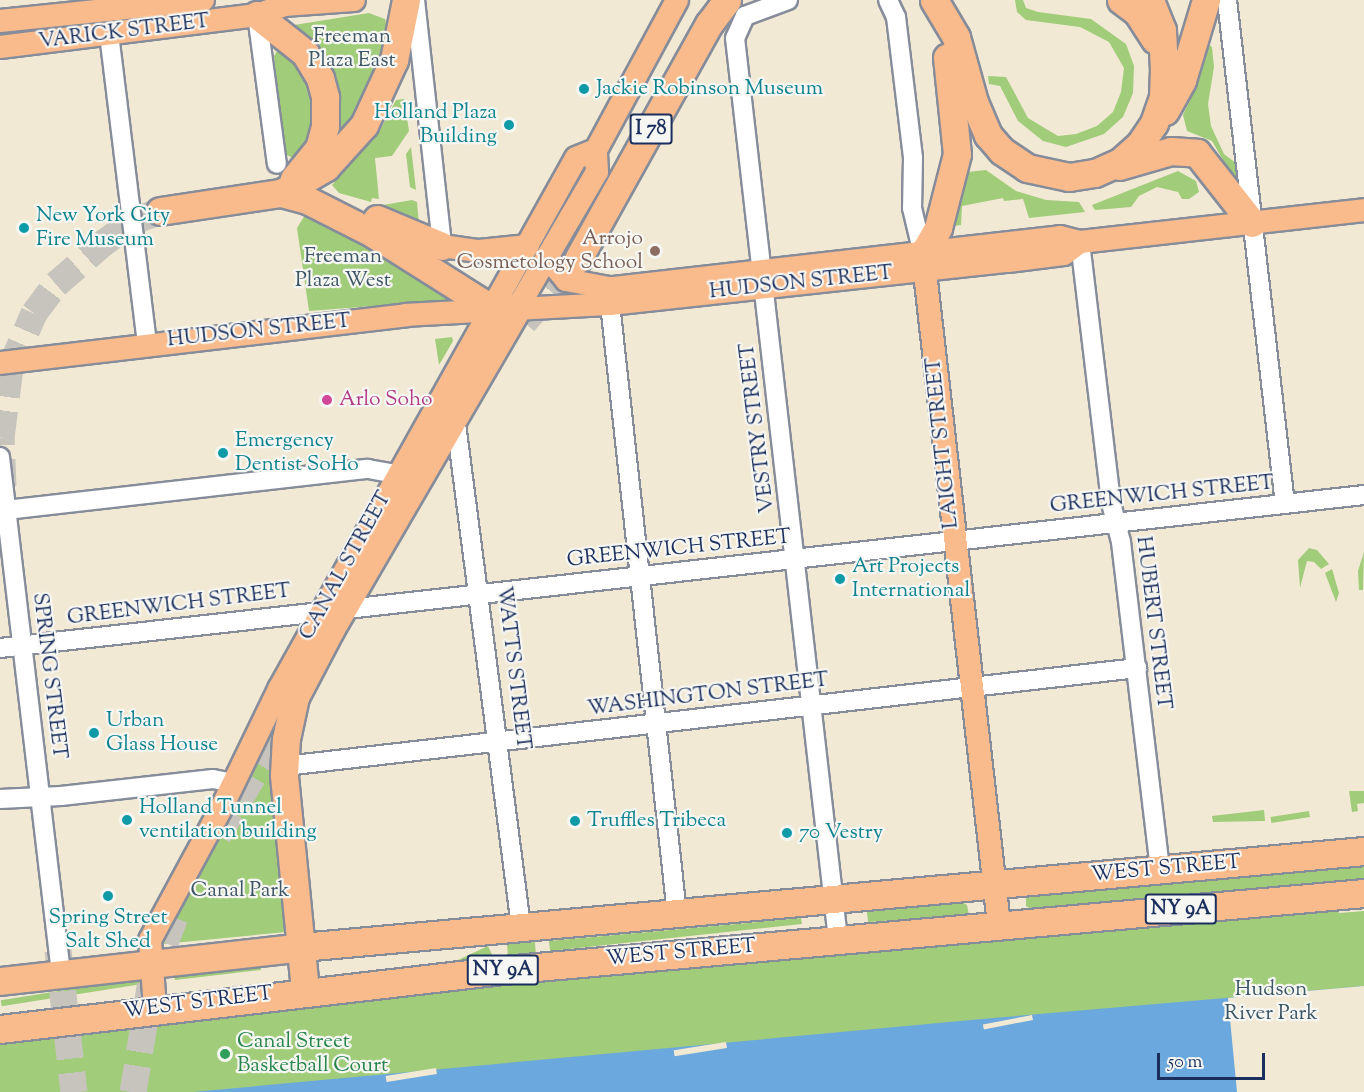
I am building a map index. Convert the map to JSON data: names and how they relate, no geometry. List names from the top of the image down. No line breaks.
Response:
{"streets":{"highway":["I 78","CANAL STREET","WEST STREET","NY 9A"],"main road":["VARICK STREET","HUDSON STREET","LAIGHT STREET"],"street":["VESTRY STREET","GREENWICH STREET","HUBERT STREET","WATTS STREET","SPRING STREET","WASHINGTON STREET"]},"crossings":[["I 78","VESTRY STREET"],["HUDSON STREET","VESTRY STREET"],["HUDSON STREET","LAIGHT STREET"],["HUDSON STREET","CANAL STREET"],["HUDSON STREET","HUBERT STREET"],["VESTRY STREET","GREENWICH STREET"],["VESTRY STREET","WASHINGTON STREET"],["VESTRY STREET","WEST STREET"],["LAIGHT STREET","GREENWICH STREET"],["LAIGHT STREET","WASHINGTON STREET"],["LAIGHT STREET","WEST STREET"],["GREENWICH STREET","CANAL STREET"],["GREENWICH STREET","HUBERT STREET"],["GREENWICH STREET","WATTS STREET"],["GREENWICH STREET","SPRING STREET"],["CANAL STREET","WATTS STREET"],["CANAL STREET","WASHINGTON STREET"],["CANAL STREET","WEST STREET"],["HUBERT STREET","WASHINGTON STREET"],["HUBERT STREET","WEST STREET"],["WATTS STREET","WASHINGTON STREET"],["WATTS STREET","WEST STREET"],["SPRING STREET","WEST STREET"]],"parks":["Freeman Plaza East","Freeman Plaza West","Canal Park","Hudson River Park"],"places":["Jackie Robinson Museum","Holland Plaza Building","New York City Fire Museum","Arrojo Cosmetology School","Arlo Soho","Emergency Dentist SoHo","Art Projects International","Urban Glass House","Holland Tunnel ventilation building","Truffles Tribeca","70 Vestry","Spring Street Salt Shed","Canal Street Basketball Court"],"scale_bar":"50 m"}
